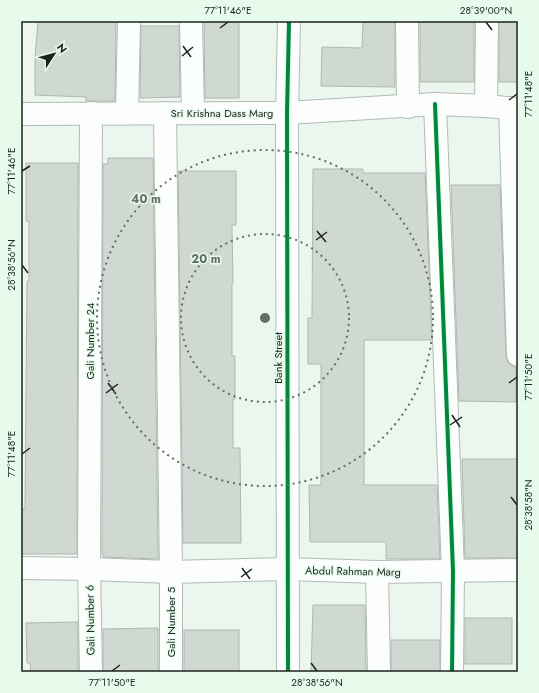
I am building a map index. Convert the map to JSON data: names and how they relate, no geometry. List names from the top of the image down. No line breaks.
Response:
{"streets":{"street":["Sri Krishna Dass Marg","Gali Number 24","Bank Street","Abdul Rahman Marg","Gali Number 6","Gali Number 5"]},"crossings":[["Sri Krishna Dass Marg","Gali Number 24"],["Sri Krishna Dass Marg","Bank Street"],["Sri Krishna Dass Marg","Gali Number 5"],["Gali Number 24","Abdul Rahman Marg"],["Gali Number 24","Gali Number 6"],["Bank Street","Abdul Rahman Marg"],["Abdul Rahman Marg","Gali Number 6"],["Abdul Rahman Marg","Gali Number 5"]],"north":"top right","coordinates":["77°11'46\"E","28°39'00\"N","77°11'48\"E","28°38'56\"N","77°11'50\"E","28°38'58\"N"],"rings":["40 m","20 m"]}
